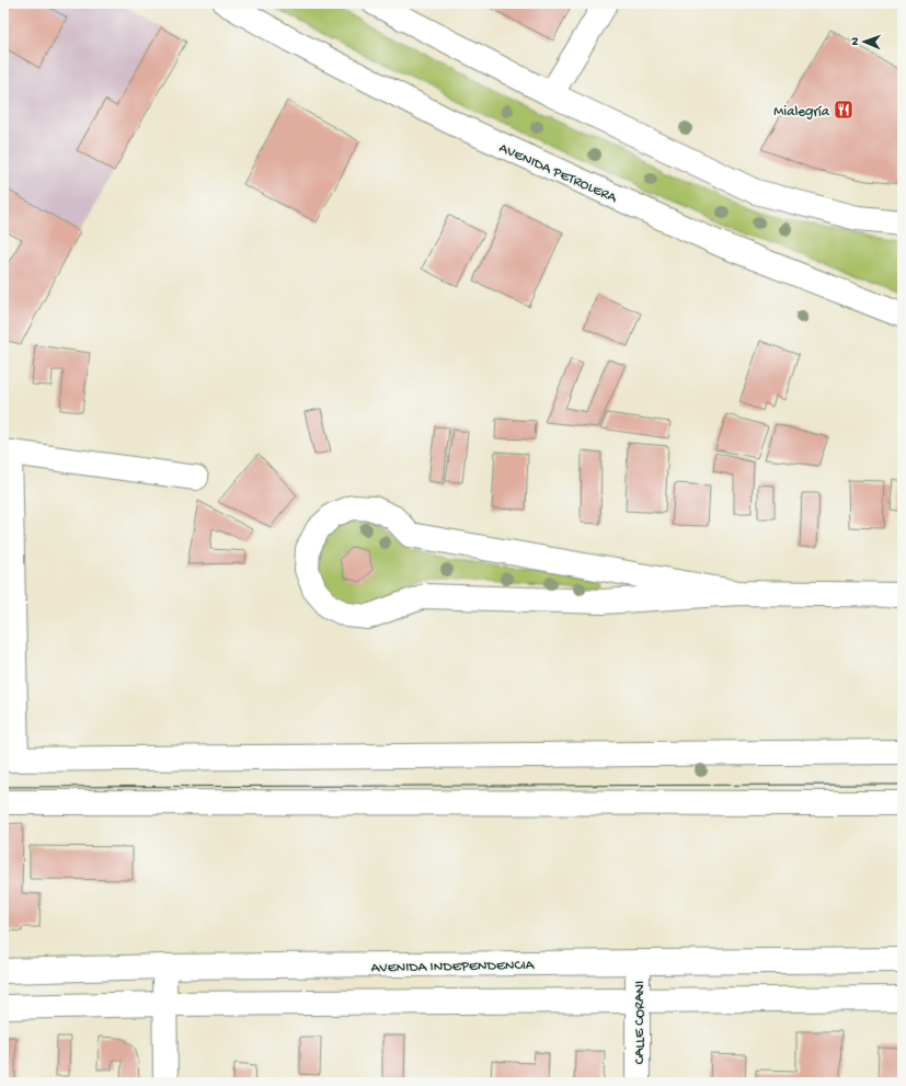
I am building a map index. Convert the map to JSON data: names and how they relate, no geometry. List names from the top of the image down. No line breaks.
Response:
{"streets":{"main road":["AVENIDA PETROLERA","AVENIDA INDEPENDENCIA","CALLE CORANI"]},"crossings":[["AVENIDA INDEPENDENCIA","CALLE CORANI"]],"places":{"restaurant":["Mialegría"]},"north":"left"}
